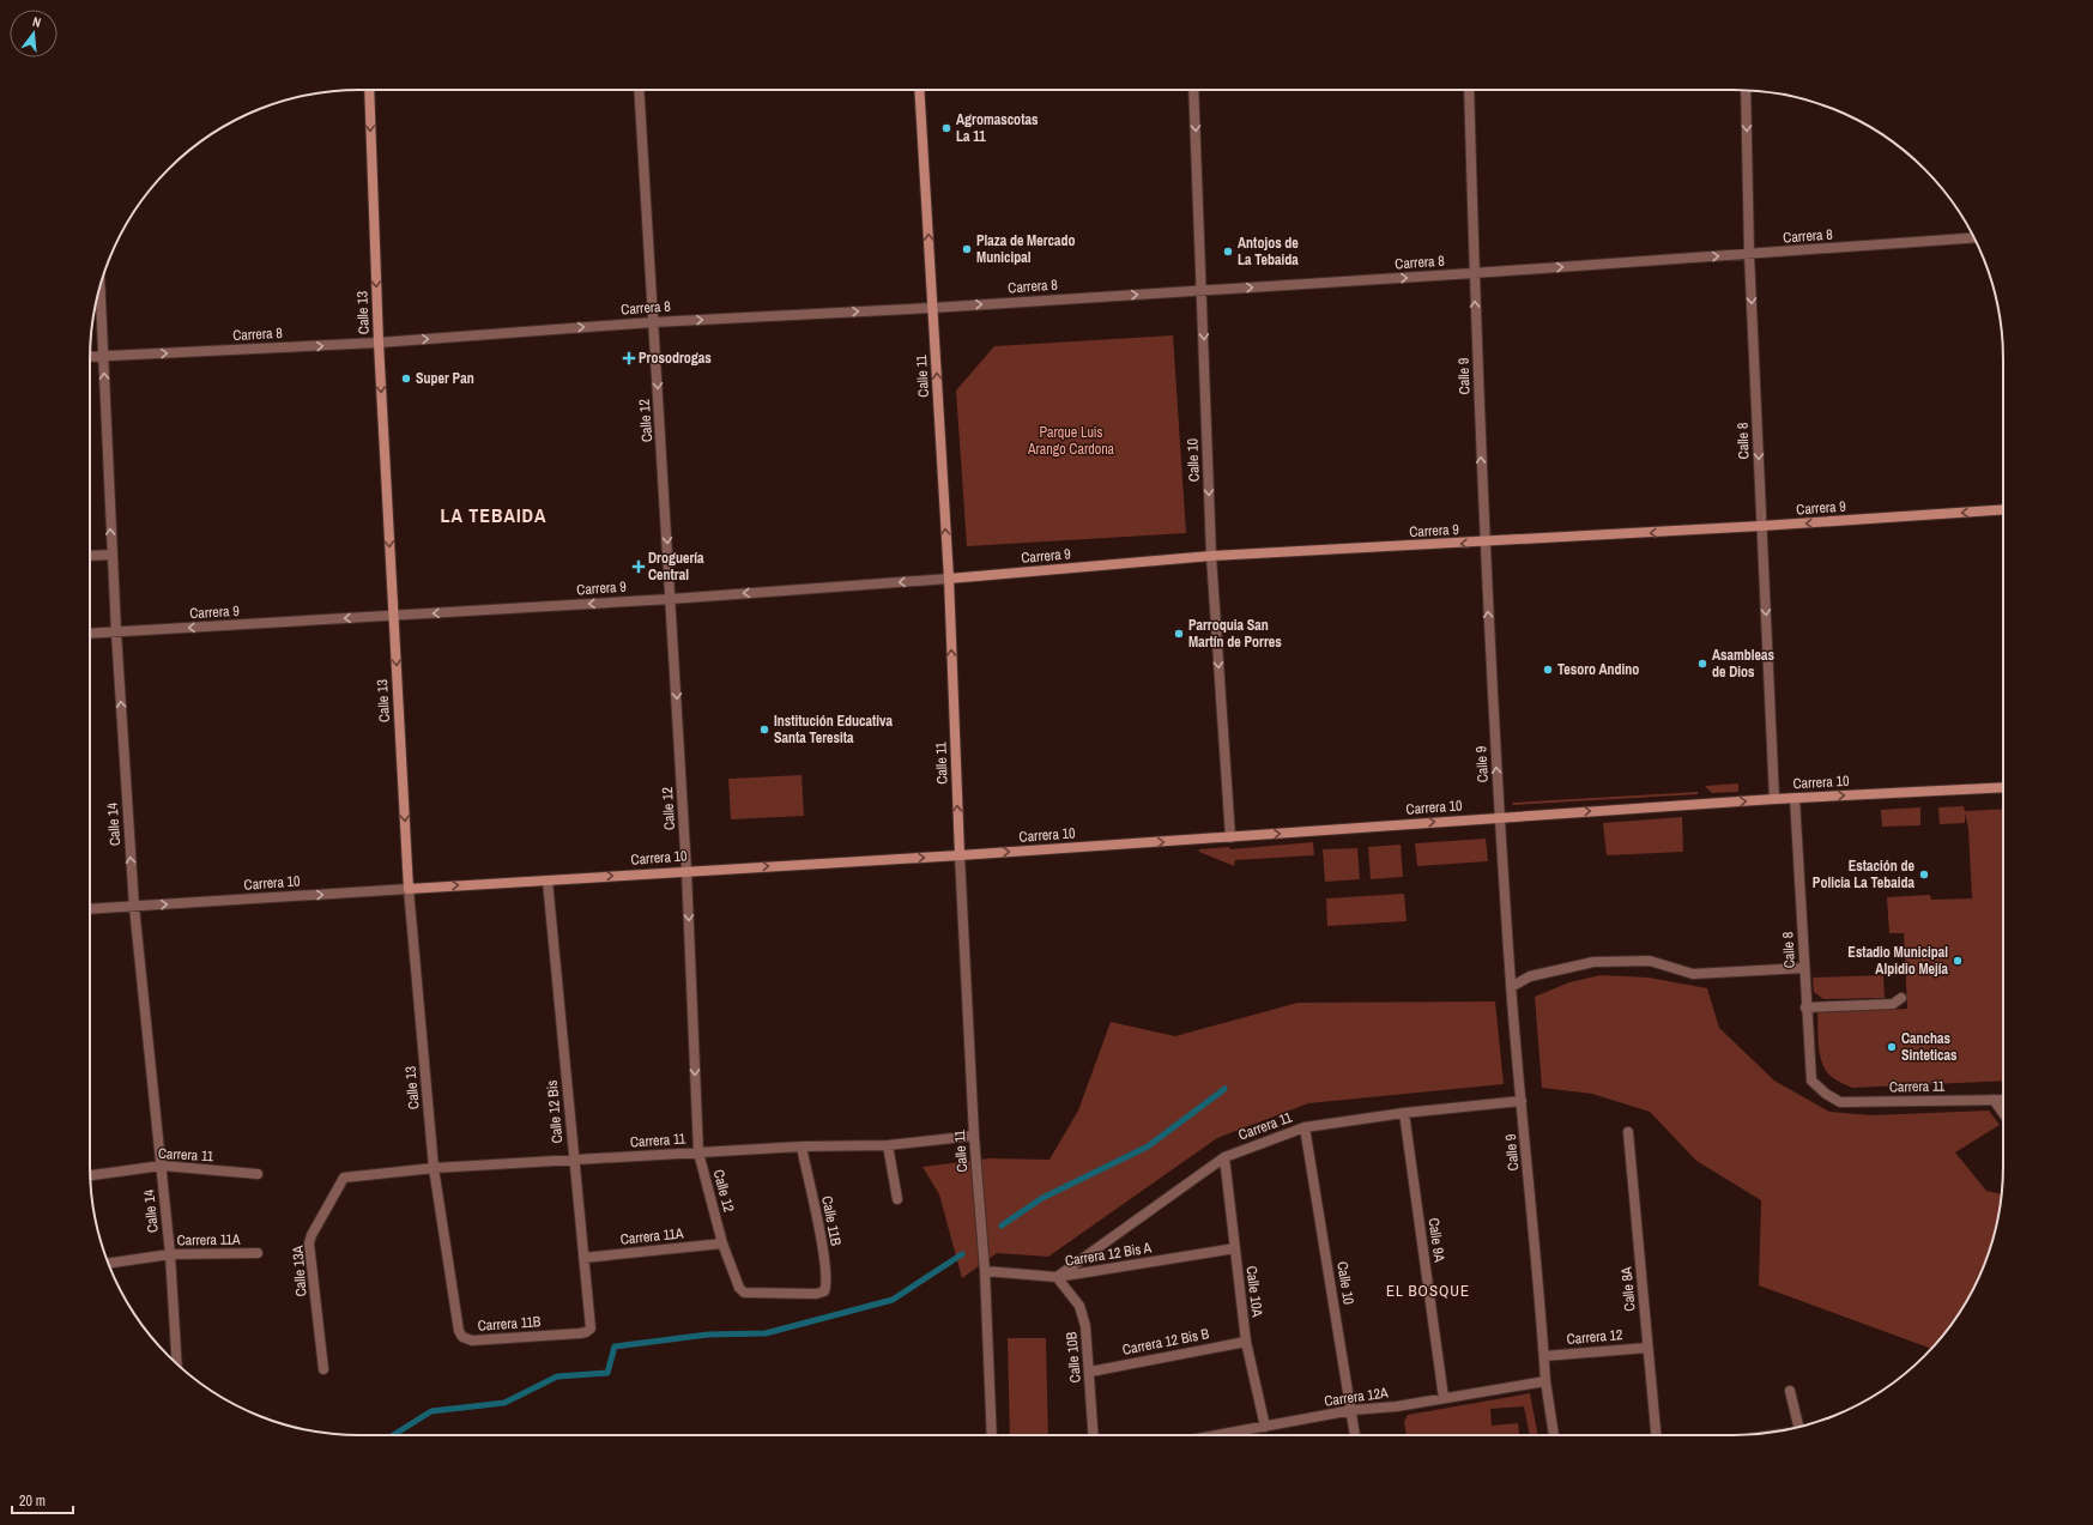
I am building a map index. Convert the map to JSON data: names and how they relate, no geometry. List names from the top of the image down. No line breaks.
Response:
{"streets":{"main road":["Calle 13","Calle 11","Carrera 9","Carrera 10"],"street":["Carrera 8","Calle 9","Calle 12","Calle 8","Calle 10","Calle 14","Carrera 11","Calle 12 Bis","Calle 11B","Carrera 11A","Calle 9A","Carrera 12 Bis A","Calle 13A","Calle 8A","Calle 10A","Carrera 11B","Carrera 12","Carrera 12 Bis B","Calle 10B","Carrera 12A"]},"crossings":[["Carrera 8","Calle 13"],["Carrera 8","Calle 11"],["Carrera 8","Calle 9"],["Carrera 8","Calle 12"],["Carrera 8","Calle 8"],["Carrera 8","Calle 10"],["Carrera 8","Calle 14"],["Calle 13","Carrera 9"],["Calle 13","Carrera 10"],["Calle 13","Carrera 11"],["Calle 13","Carrera 11B"],["Calle 11","Carrera 9"],["Calle 11","Carrera 10"],["Calle 11","Carrera 11"],["Calle 11","Carrera 12 Bis A"],["Calle 9","Carrera 9"],["Calle 9","Carrera 10"],["Calle 9","Carrera 11"],["Calle 9","Carrera 12"],["Calle 9","Carrera 12A"],["Calle 12","Carrera 9"],["Calle 12","Carrera 10"],["Calle 12","Carrera 11"],["Calle 12","Calle 11B"],["Calle 12","Carrera 11A"],["Calle 8","Carrera 9"],["Calle 8","Carrera 10"],["Calle 8","Carrera 11"],["Calle 10","Carrera 9"],["Calle 10","Carrera 10"],["Calle 10","Carrera 11"],["Calle 10","Carrera 12A"],["Carrera 9","Calle 14"],["Carrera 10","Calle 14"],["Carrera 10","Calle 12 Bis"],["Calle 14","Carrera 11"],["Calle 14","Carrera 11A"],["Carrera 11","Calle 12 Bis"],["Carrera 11","Calle 11B"],["Carrera 11","Calle 9A"],["Carrera 11","Carrera 12 Bis A"],["Carrera 11","Calle 13A"],["Carrera 11","Calle 10A"],["Carrera 11","Calle 10B"],["Calle 12 Bis","Carrera 11A"],["Calle 12 Bis","Carrera 11B"],["Calle 9A","Carrera 12A"],["Carrera 12 Bis A","Calle 10A"],["Carrera 12 Bis A","Calle 10B"],["Calle 8A","Carrera 12"],["Calle 10A","Carrera 12 Bis B"],["Calle 10A","Carrera 12A"],["Carrera 12 Bis B","Calle 10B"]],"one_way":["Carrera 8","Calle 13","Calle 11","Calle 9","Calle 12","Calle 8","Calle 10","Carrera 9","Carrera 10","Calle 14"],"districts":["LA TEBAIDA","EL BOSQUE"],"parks":["Parque Luis Arango Cardona"],"places":{"other":["Agromascotas La 11","Plaza de Mercado Municipal","Antojos de La Tebaida","Super Pan","Parroquia San Martín de Porres","Asambleas de Dios","Tesoro Andino","Institución Educativa Santa Teresita","Estación de Policia La Tebaida","Estadio Municipal Alpidio Mejía","Canchas Sinteticas"],"health":["Prosodrogas","Droguería Central"]},"scale_bar":"20 m","north":"top"}
